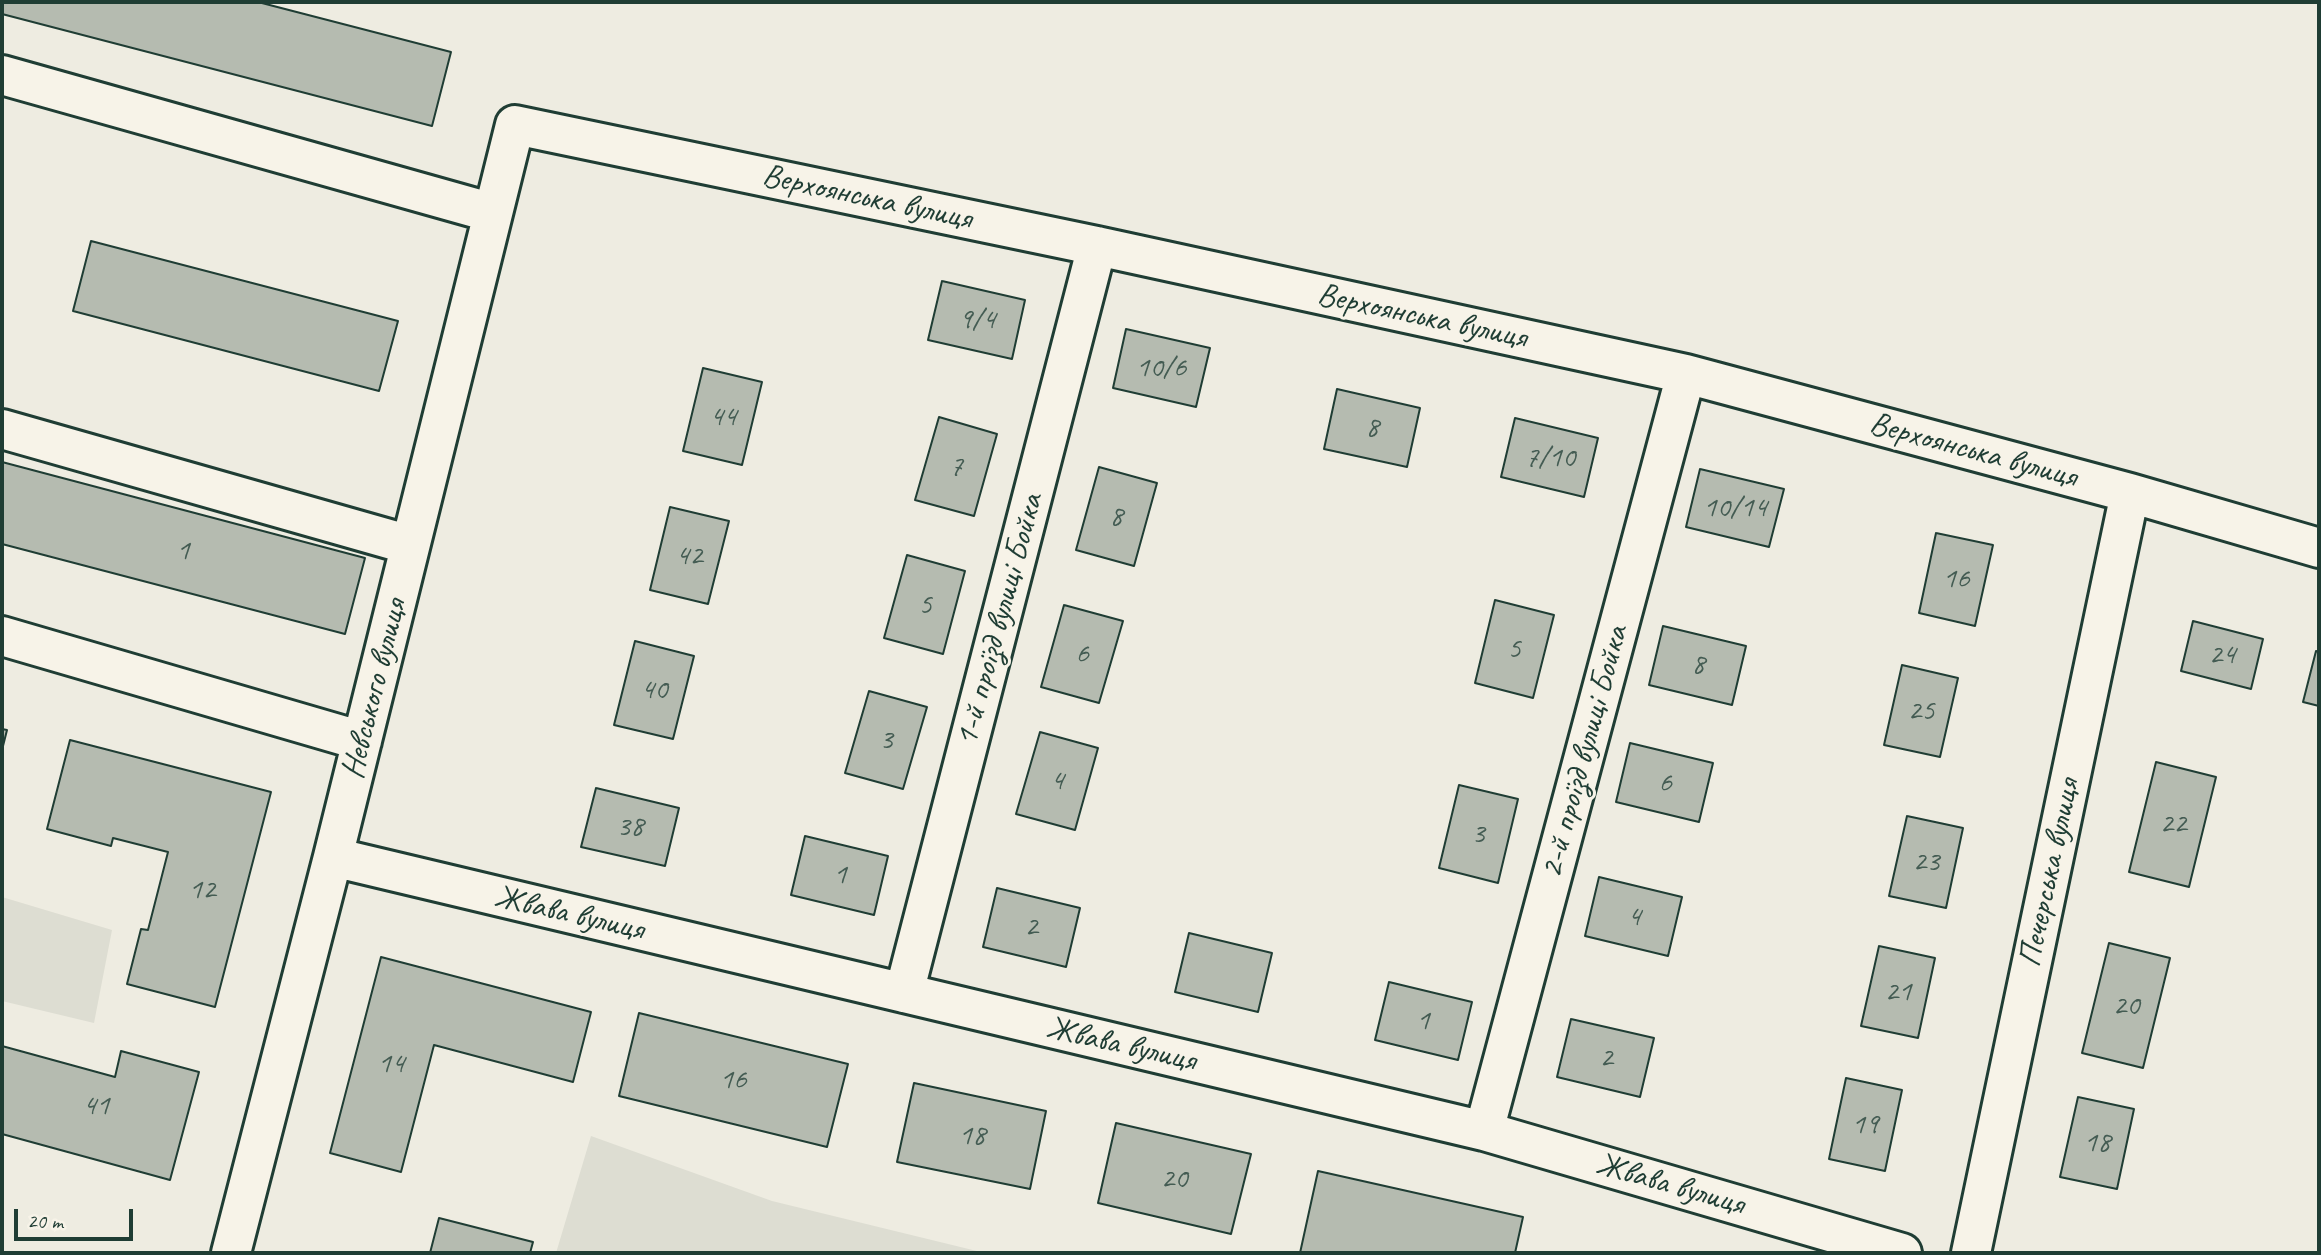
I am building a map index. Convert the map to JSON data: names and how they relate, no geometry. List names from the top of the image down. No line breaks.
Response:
{"streets":{"street":["Верхоянська вулиця","1-й проїзд вулиці Бойка","Невського вулиця","2-й проїзд вулиці Бойка","Печерська вулиця","Жвава вулиця"]},"crossings":[["Верхоянська вулиця","1-й проїзд вулиці Бойка"],["Верхоянська вулиця","Невського вулиця"],["Верхоянська вулиця","2-й проїзд вулиці Бойка"],["Верхоянська вулиця","Печерська вулиця"],["1-й проїзд вулиці Бойка","Жвава вулиця"],["Невського вулиця","Жвава вулиця"],["2-й проїзд вулиці Бойка","Жвава вулиця"]],"house_numbers":["9/4","10/6","44","8","7/10","7","10/14","8","1","42","16","5","5","6","24","8","40","25","3","4","6","22","38","3","23","1","12","4","2","21","20","1","2","14","16","41","19","18","18","20"],"scale_bar":"20 m"}
